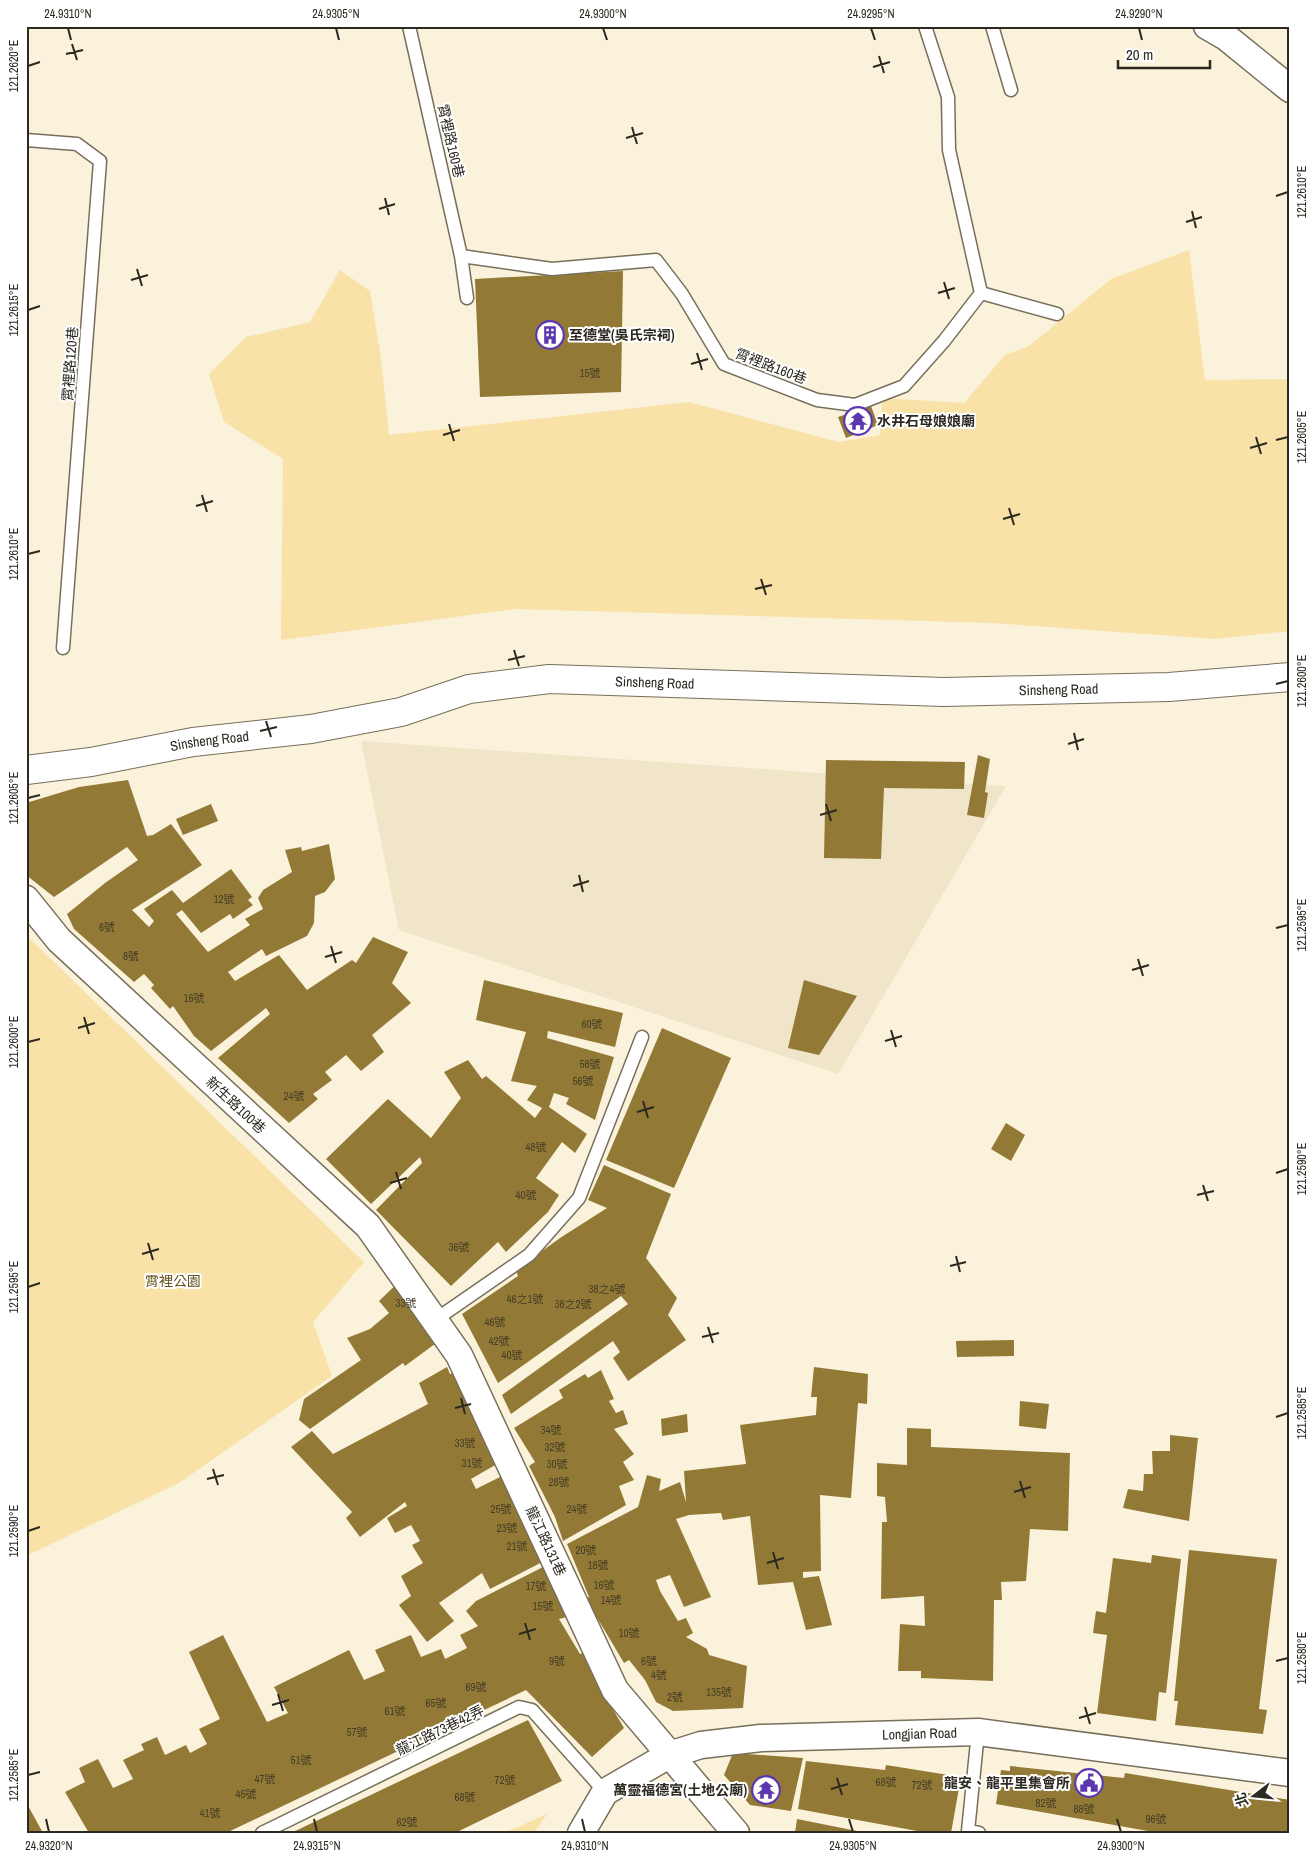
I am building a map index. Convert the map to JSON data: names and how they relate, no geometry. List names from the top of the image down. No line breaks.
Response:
{"streets":{"street":["Sinsheng Road","新生路100巷","龍江路131巷","Longjian Road"],"lane":["霄裡路160巷","霄裡路120巷","龍江路73巷42弄"]},"crossings":[["新生路100巷","龍江路131巷"],["龍江路131巷","Longjian Road"],["龍江路73巷42弄","Longjian Road"]],"parks":["霄裡公園"],"places":{"building":["至德堂(吳氏宗祠)"],"temple":["水井石母娘娘廟","萬靈福德宮(土地公廟)"],"public building":["龍安、龍平里集會所"]},"house_numbers":["15號","12號","6號","8號","16號","60號","58號","56號","24號","48號","40號","36號","38之4號","46之1號","33號","38之2號","46號","42號","40號","34號","33號","32號","31號","30號","28號","25號","24號","23號","21號","20號","18號","16號","17號","14號","15號","10號","9號","6號","4號","69號","135號","2號","65號","61號","57號","51號","47號","72號","68號","72號","45號","68號","82號","88號","41號","96號","62號"],"scale_bar":"20 m","north":"left","coordinates":["24.9310°N","24.9305°N","24.9300°N","24.9295°N","24.9290°N","121.2620°E","121.2610°E","121.2615°E","121.2605°E","121.2600°E","121.2595°E","121.2590°E","121.2585°E","121.2580°E","24.9320°N","24.9315°N"]}
